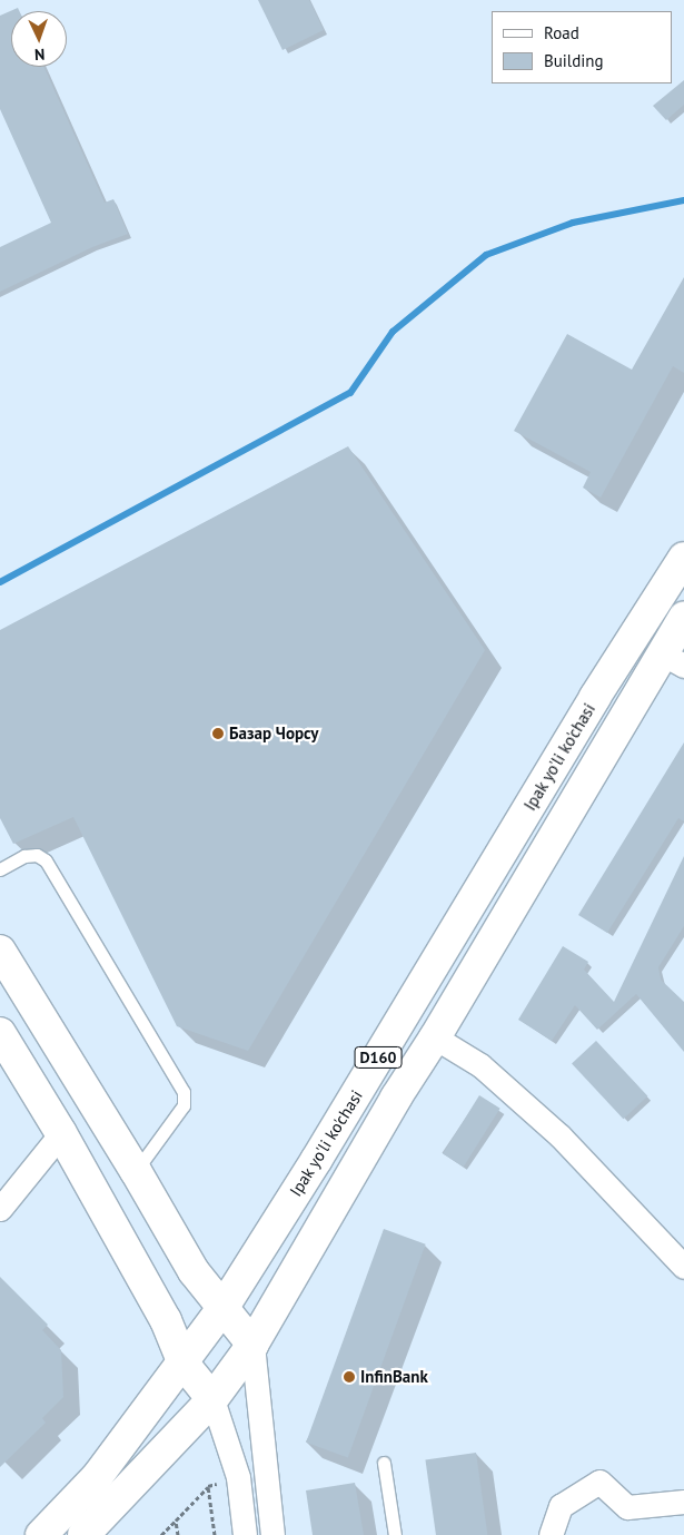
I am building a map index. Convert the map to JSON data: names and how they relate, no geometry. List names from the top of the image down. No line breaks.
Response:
{"streets":{"main road":["Ipak yo'li ko'chasi","D160"]},"places":["Базар Чорсу","InfinBank"],"legend":["Road","Building"],"north":"bottom"}
